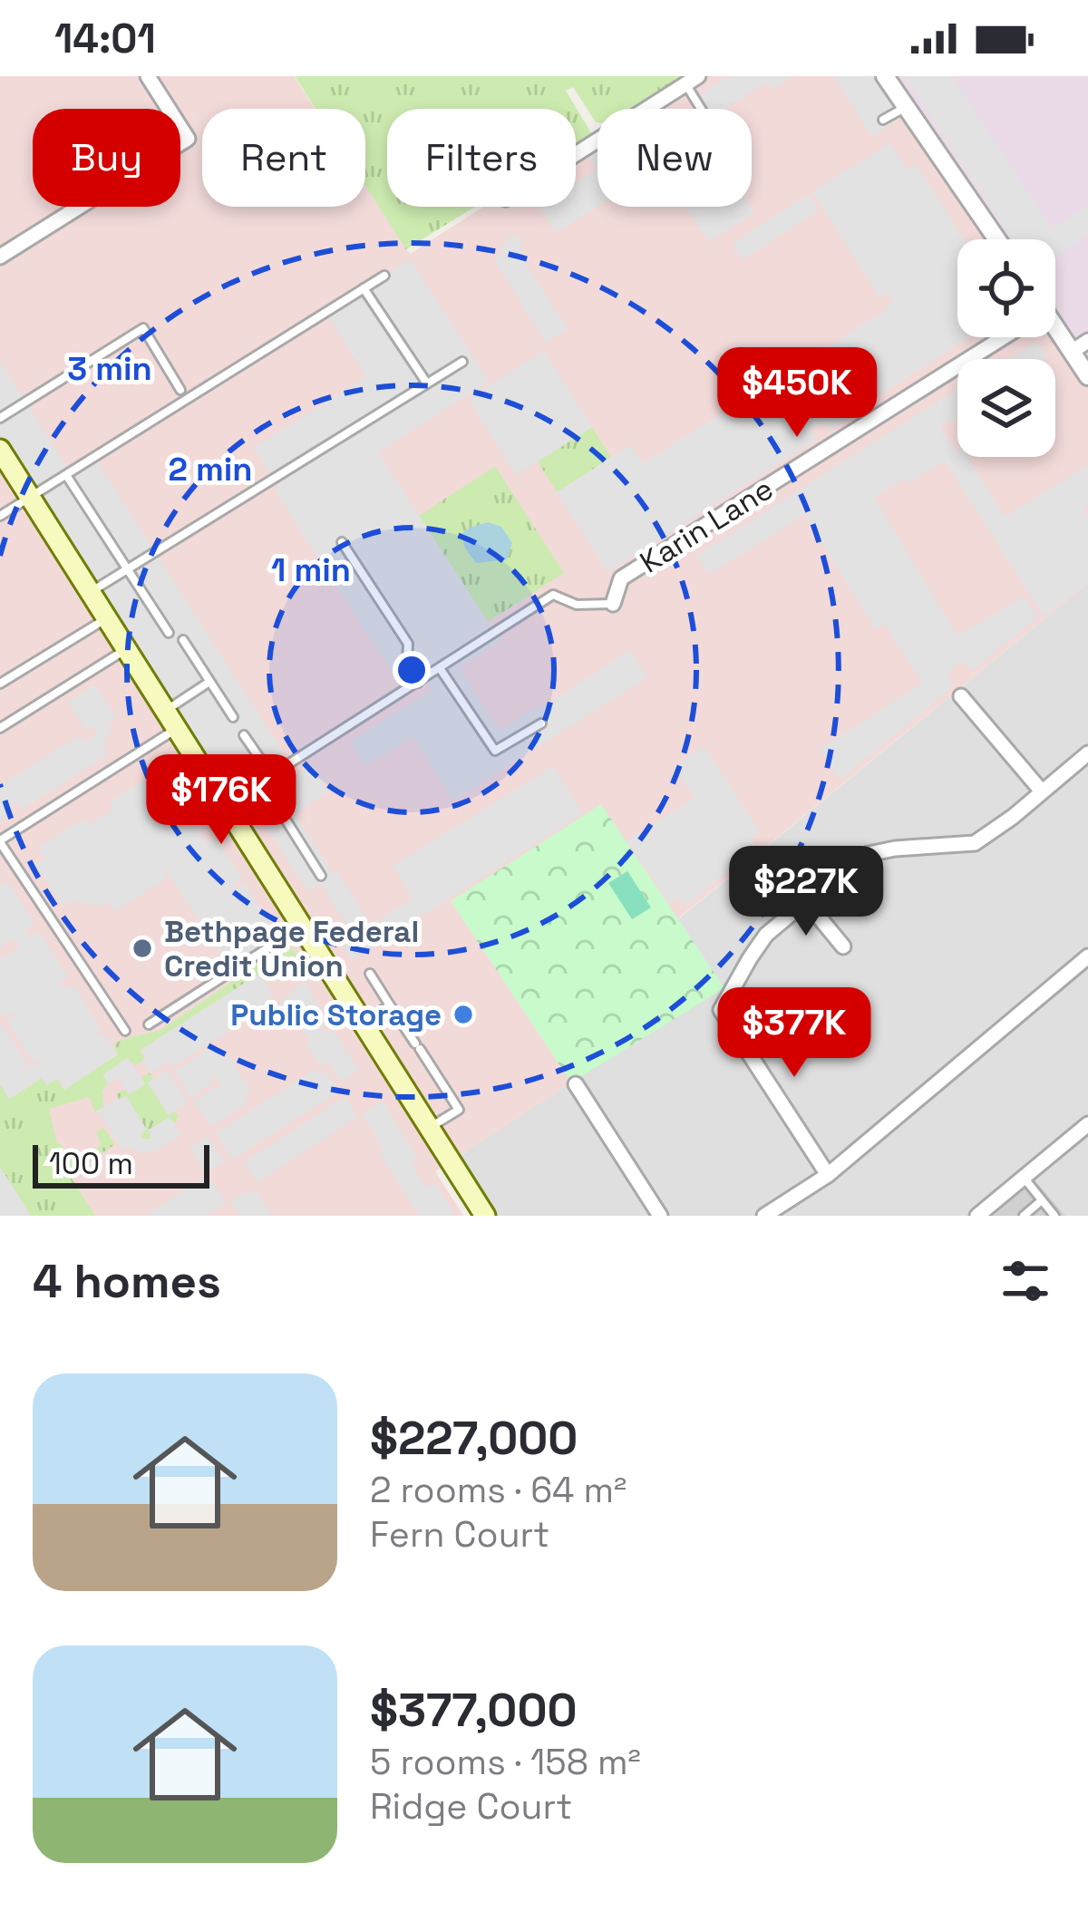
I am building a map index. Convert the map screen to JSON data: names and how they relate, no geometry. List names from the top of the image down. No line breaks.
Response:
{"streets":{"street":["Karin Lane"]},"places":["Bethpage Federal Credit Union","Public Storage"],"scale_bar":"100 m","page":{"status":"14:01","chip":["Buy","Rent","Filters","New"],"price":["$450K","$176K","$227K","$377K"],"scale":"100 m","heading":"4 homes","list":[{"name":"$227,000","note":"2 rooms · 64 m² · Fern Court"},{"name":"$377,000","note":"5 rooms · 158 m² · Ridge Court"}]},"rings":["3 min","2 min","1 min"]}
